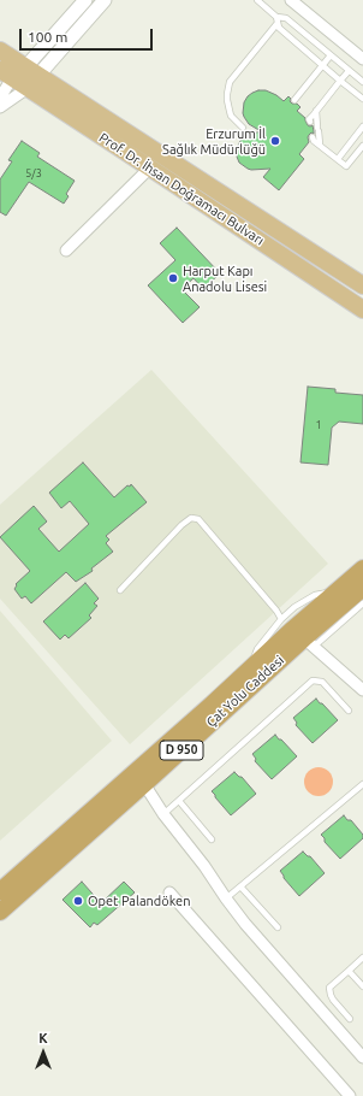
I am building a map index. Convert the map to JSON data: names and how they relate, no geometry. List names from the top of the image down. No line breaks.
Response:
{"streets":{"highway":["Çat Yolu Caddesi","D 950"],"main road":["Prof. Dr. İhsan Doğramacı Bulvarı"]},"places":["Erzurum İl Sağlık Müdürlüğü","Harput Kapı Anadolu Lisesi","Opet Palandöken"],"house_numbers":["5/3","1"],"scale_bar":"100 m","north":"top"}
